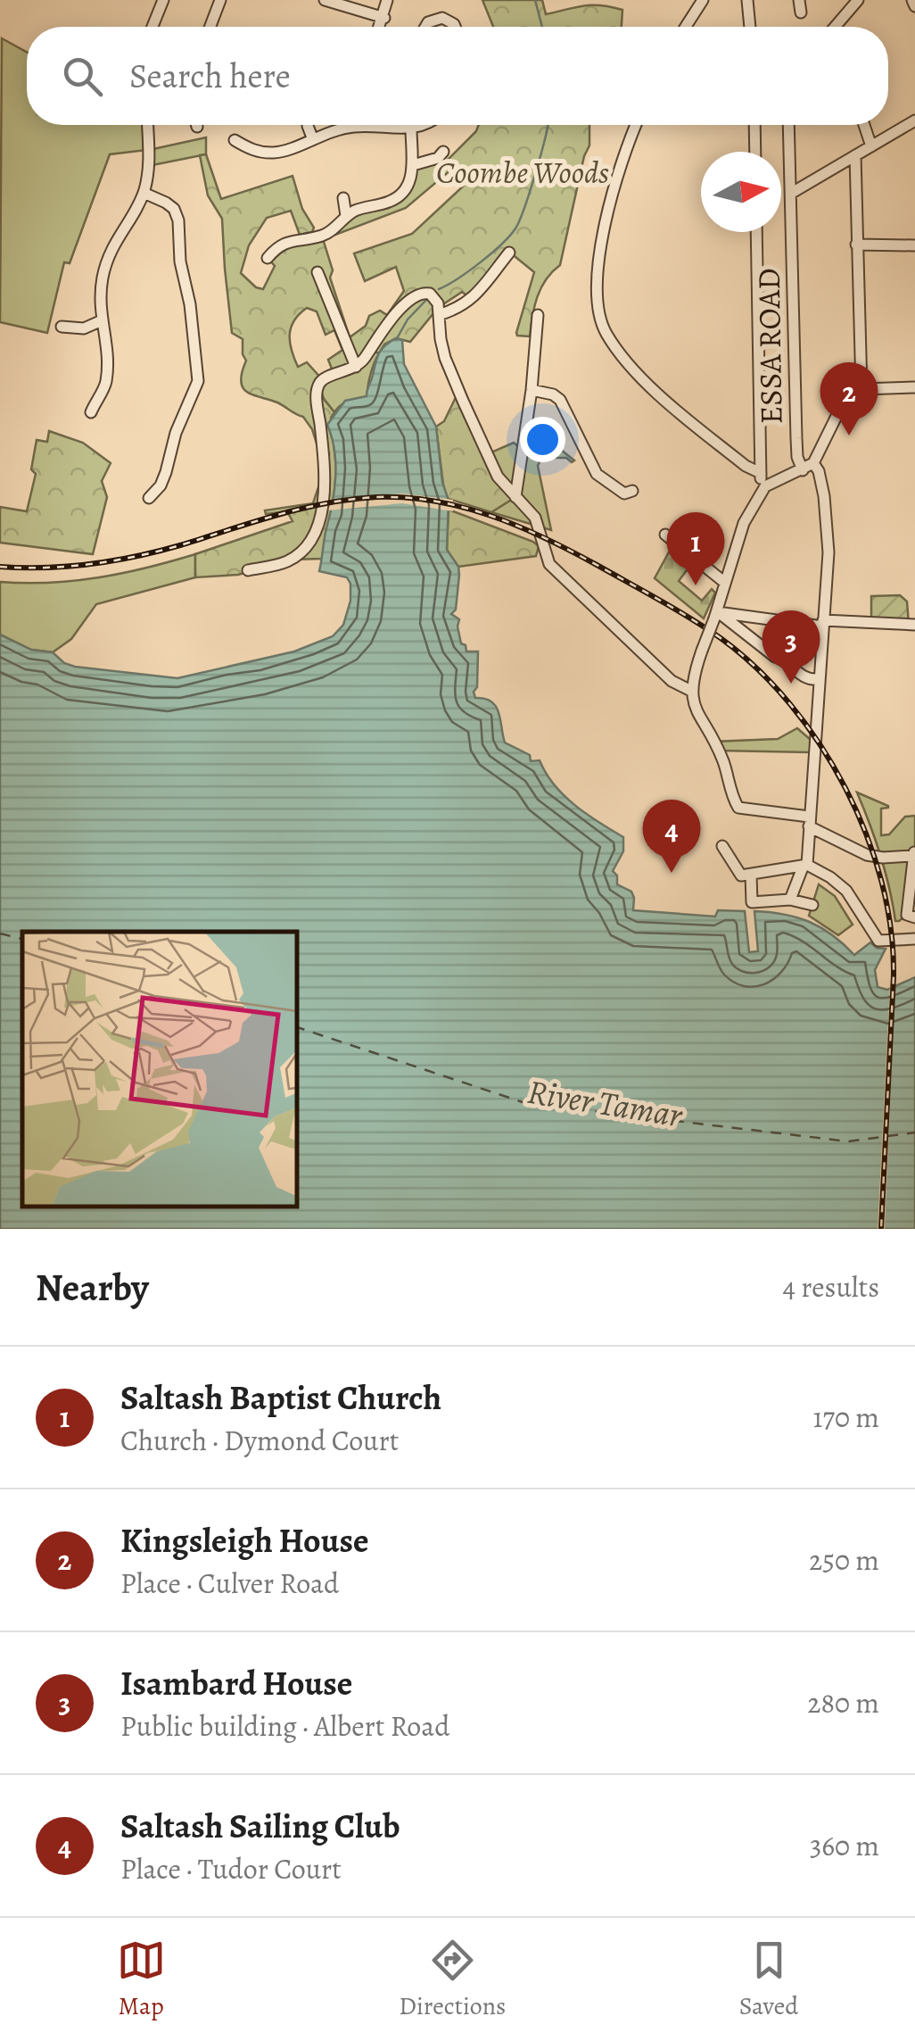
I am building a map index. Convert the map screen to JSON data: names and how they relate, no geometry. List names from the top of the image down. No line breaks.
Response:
{"streets":{"street":["ESSA ROAD"]},"water":["River Tamar"],"parks":["Coombe Woods"],"north":"right","page":{"search":"Search here","pins":["2","1","3","4"],"heading":["Nearby","4 results"],"list":[{"mark":"1","name":"Saltash Baptist Church","note":"Church · Dymond Court","value":"170 m"},{"mark":"2","name":"Kingsleigh House","note":"Place · Culver Road","value":"250 m"},{"mark":"3","name":"Isambard House","note":"Public building · Albert Road","value":"280 m"},{"mark":"4","name":"Saltash Sailing Club","note":"Place · Tudor Court","value":"360 m"}],"nav":["Map","Directions","Saved"]}}
